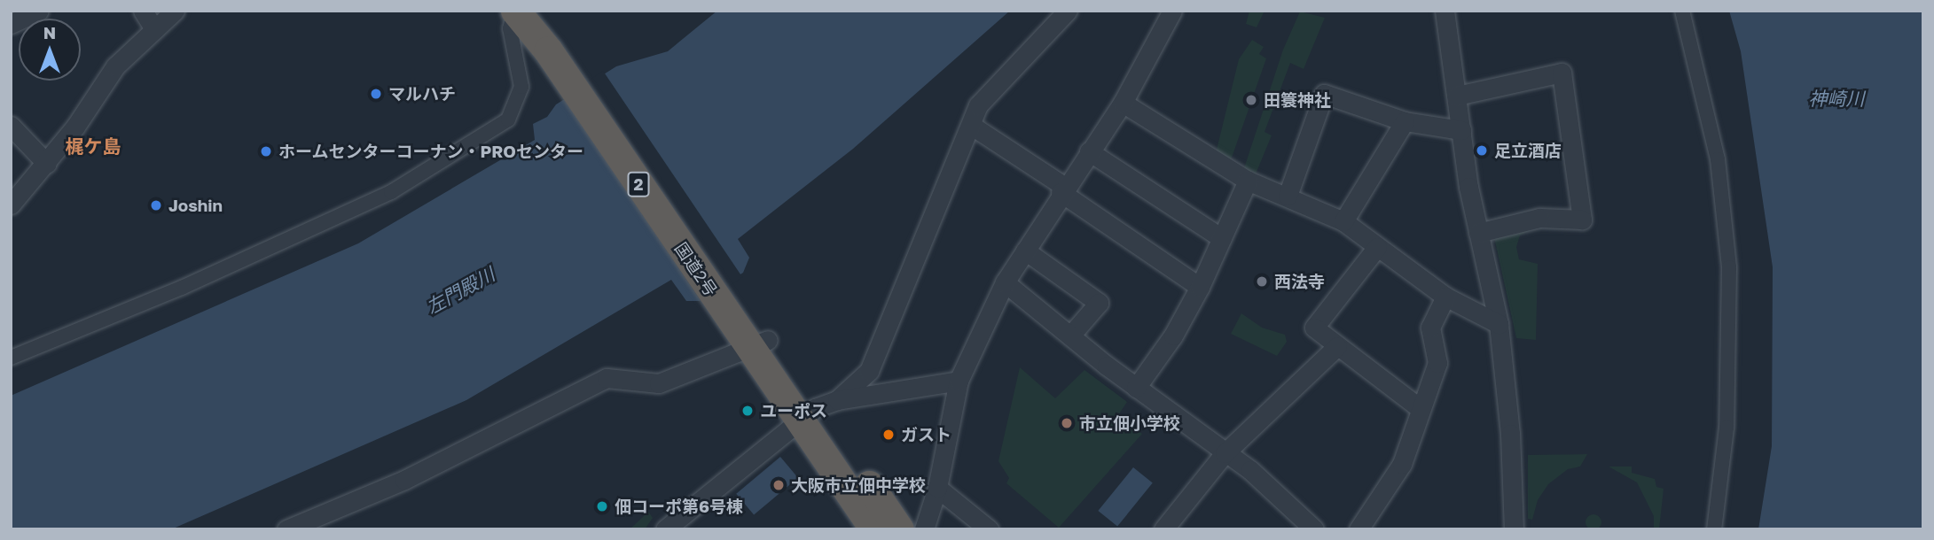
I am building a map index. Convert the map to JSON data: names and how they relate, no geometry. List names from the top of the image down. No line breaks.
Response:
{"streets":{"highway":["2","国道2号"]},"districts":["梶ケ島"],"water":["神崎川","左門殿川"],"places":["マルハチ","田簑神社","足立酒店","ホームセンターコーナン・PROセンター","Joshin","西法寺","ユーポス","市立佃小学校","ガスト","大阪市立佃中学校","佃コーポ第6号棟"],"north":"top"}
